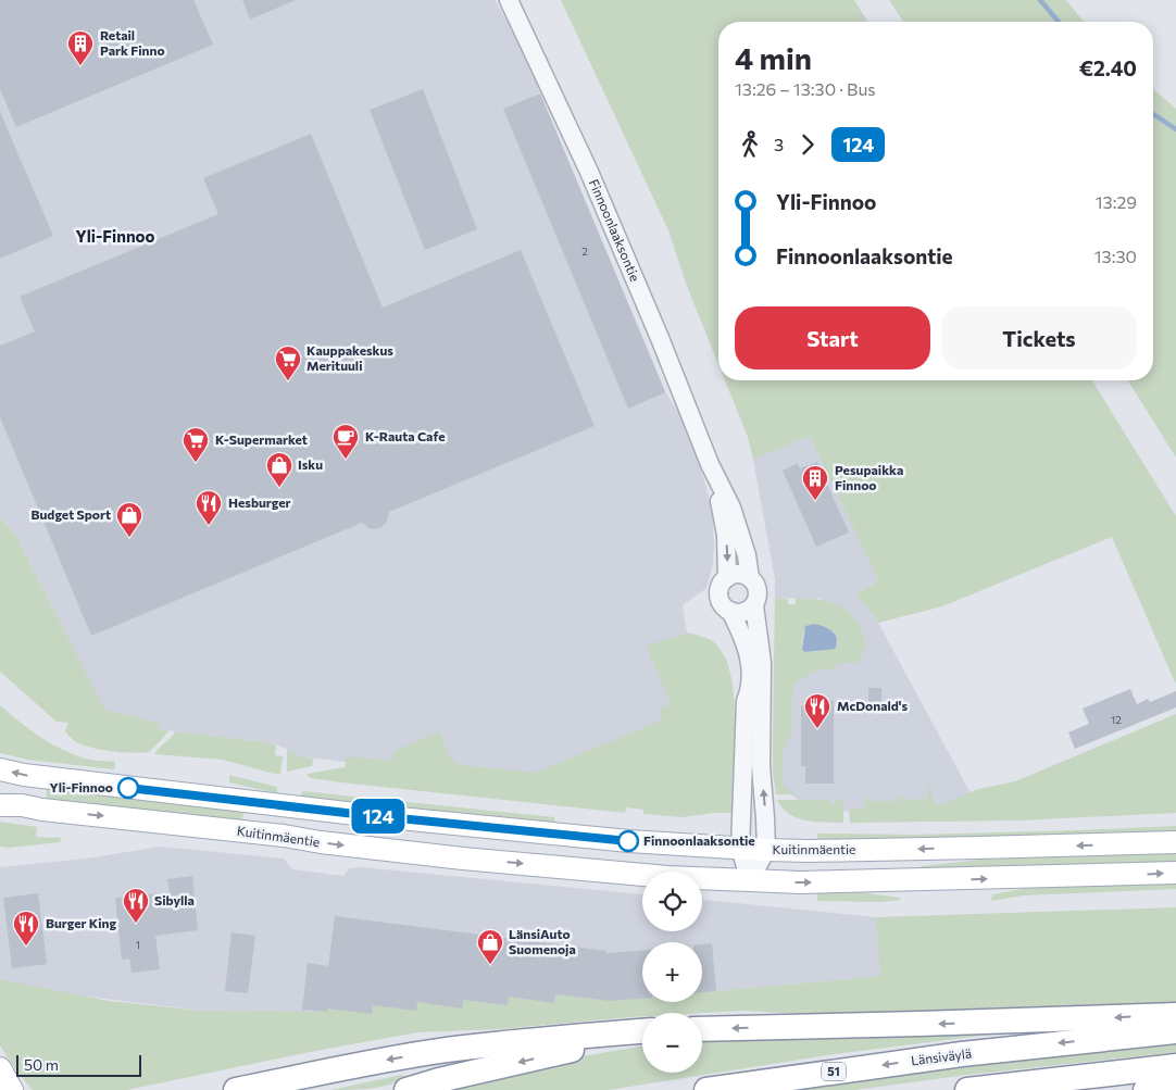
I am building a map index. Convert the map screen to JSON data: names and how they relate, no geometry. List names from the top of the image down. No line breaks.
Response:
{"streets":{"highway":["Länsiväylä","51"],"main road":["Kuitinmäentie"],"street":["Finnoonlaaksontie"]},"districts":["Yli-Finnoo"],"places":{"building":["Retail Park Finno","Pesupaikka Finnoo"],"supermarket":["Kauppakeskus Merituuli","K-Supermarket"],"cafe":["K-Rauta Cafe"],"shop":["Isku","Budget Sport","LänsiAuto Suomenoja"],"restaurant":["Hesburger","McDonald's","Sibylla","Burger King"],"other":["Yli-Finnoo","Finnoonlaaksontie"]},"lines":["bus line 124"],"house_numbers":["2","12","1"],"scale_bar":"50 m","page":{"on_map":"124","heading":["4 min","13:26 – 13:30 · Bus","€2.40"],"legs":["3","124"],"list":[{"name":"Yli-Finnoo","value":"13:29"},{"name":"Finnoonlaaksontie","value":"13:30"}],"buttons":["Start","Tickets"],"map_buttons":["+","−"],"scale":"50 m"}}
